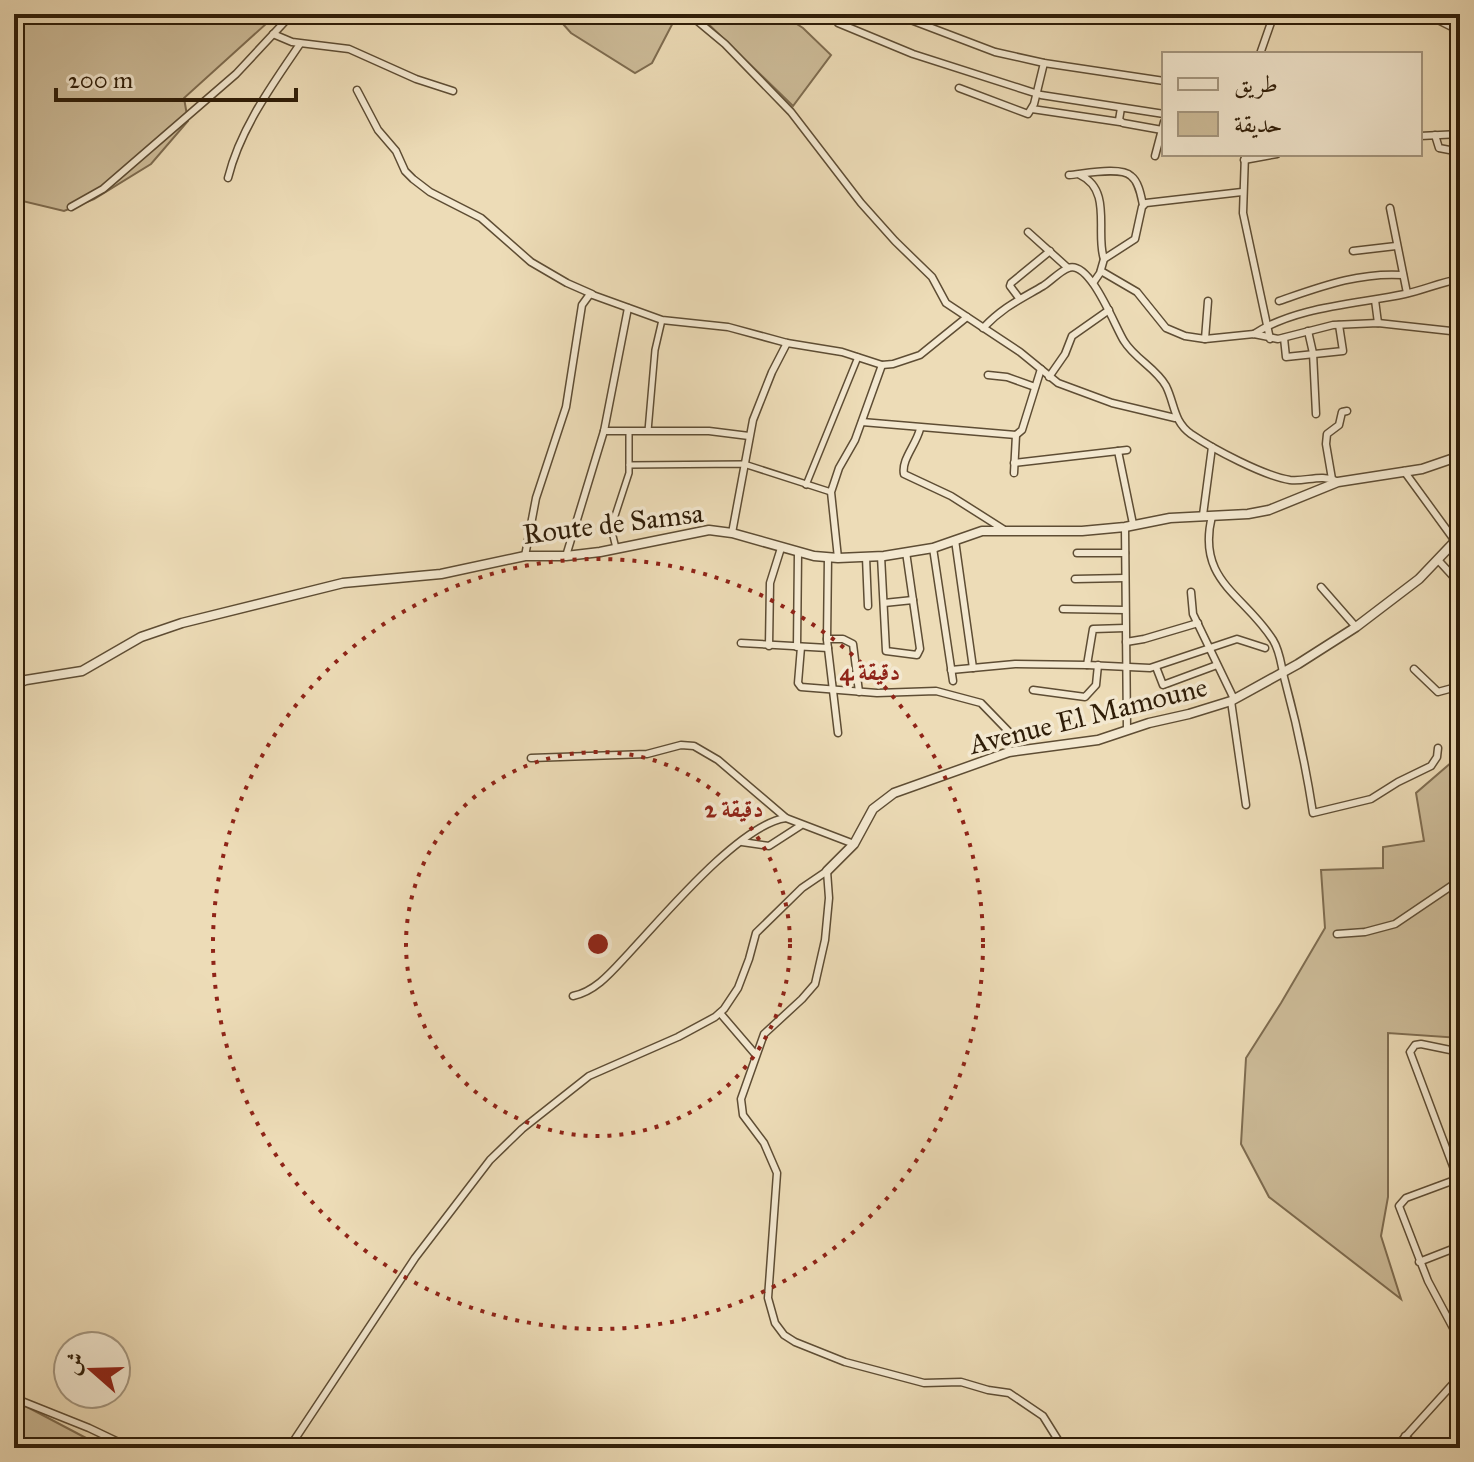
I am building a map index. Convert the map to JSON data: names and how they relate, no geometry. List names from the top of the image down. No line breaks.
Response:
{"streets":{"street":["Route de Samsa","Avenue El Mamoune"]},"legend":["طريق","حديقة"],"scale_bar":"200 m","north":"left","rings":["4 دقيقة","2 دقيقة"]}
